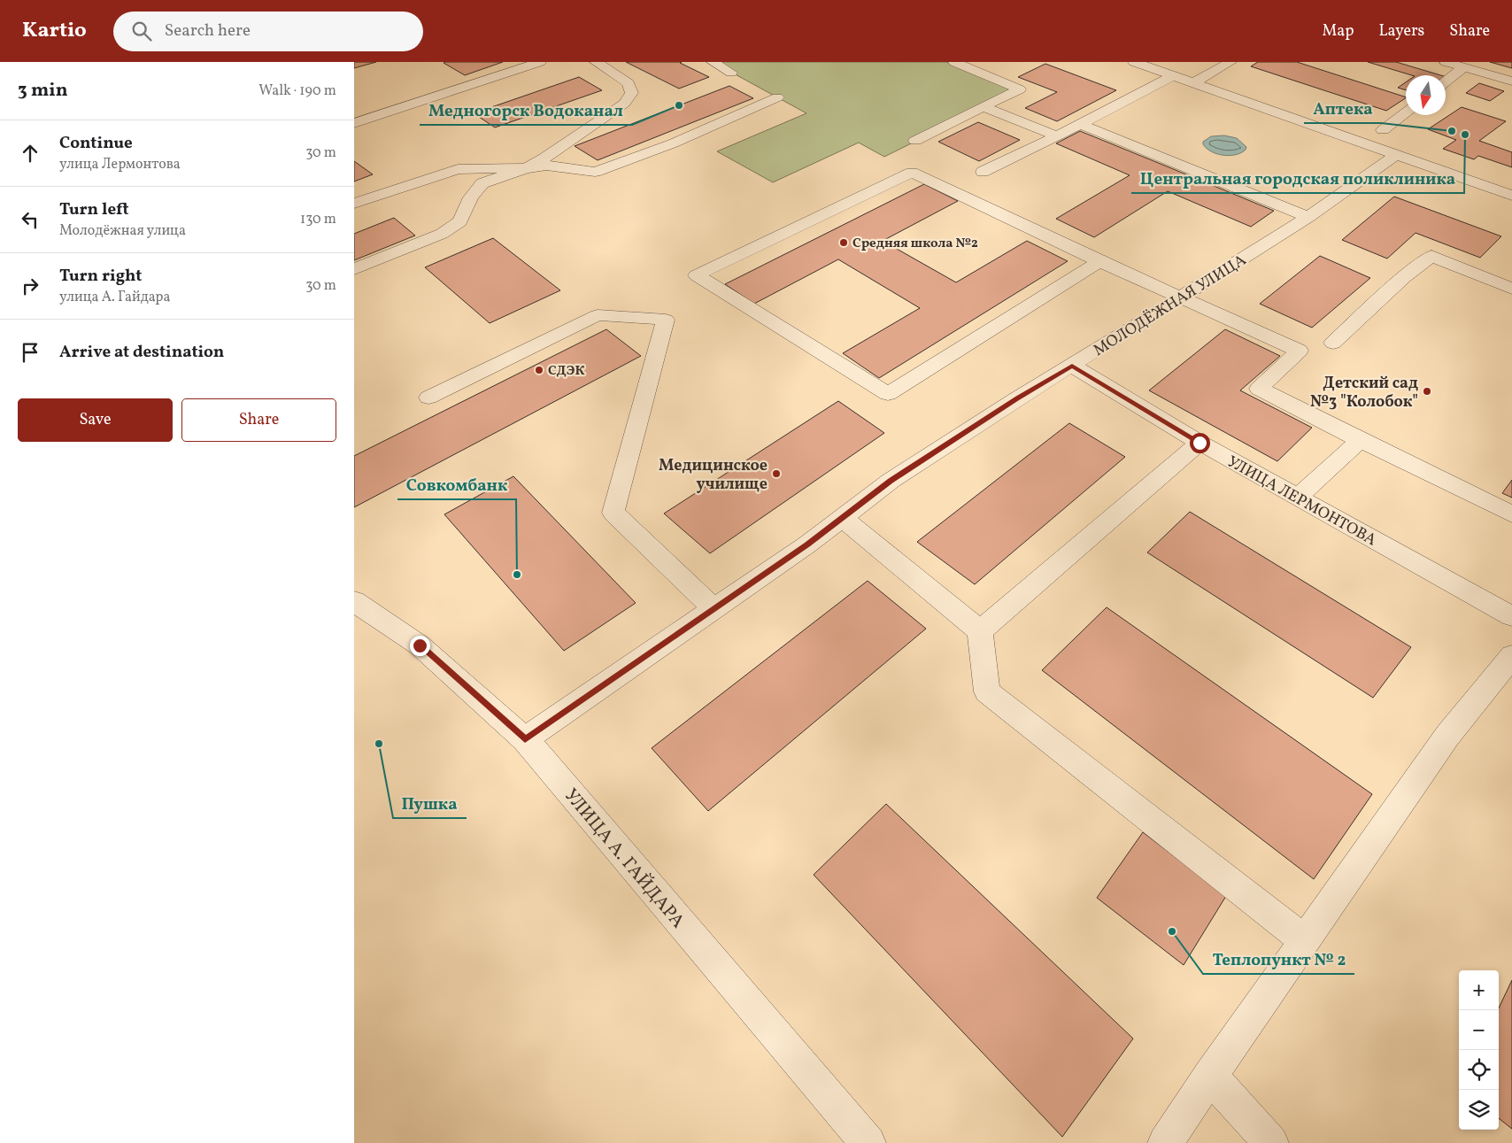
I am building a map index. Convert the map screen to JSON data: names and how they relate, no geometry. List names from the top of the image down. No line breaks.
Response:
{"streets":{"street":["МОЛОДЁЖНАЯ УЛИЦА","УЛИЦА ЛЕРМОНТОВА","УЛИЦА А. ГАЙДАРА"]},"crossings":[["МОЛОДЁЖНАЯ УЛИЦА","УЛИЦА ЛЕРМОНТОВА"],["МОЛОДЁЖНАЯ УЛИЦА","УЛИЦА А. ГАЙДАРА"]],"places":["Медногорск Водоканал","Аптека","Центральная городская поликлиника","Средняя школа №2","СДЭК","Детский сад №3 \"Колобок\"","Медицинское училище","Совкомбанк","Пушка","Теплопункт № 2"],"north":"bottom","page":{"header":"Kartio","search":"Search here","nav":["Map","Layers","Share"],"heading":["3 min","Walk · 190 m"],"list":[["Continue","улица Лермонтова","30 m"],["Turn left","Молодёжная улица","130 m"],["Turn right","улица А. Гайдара","30 m"],"Arrive at destination"],"buttons":["Save","Share"],"map_buttons":["+","−"]}}
